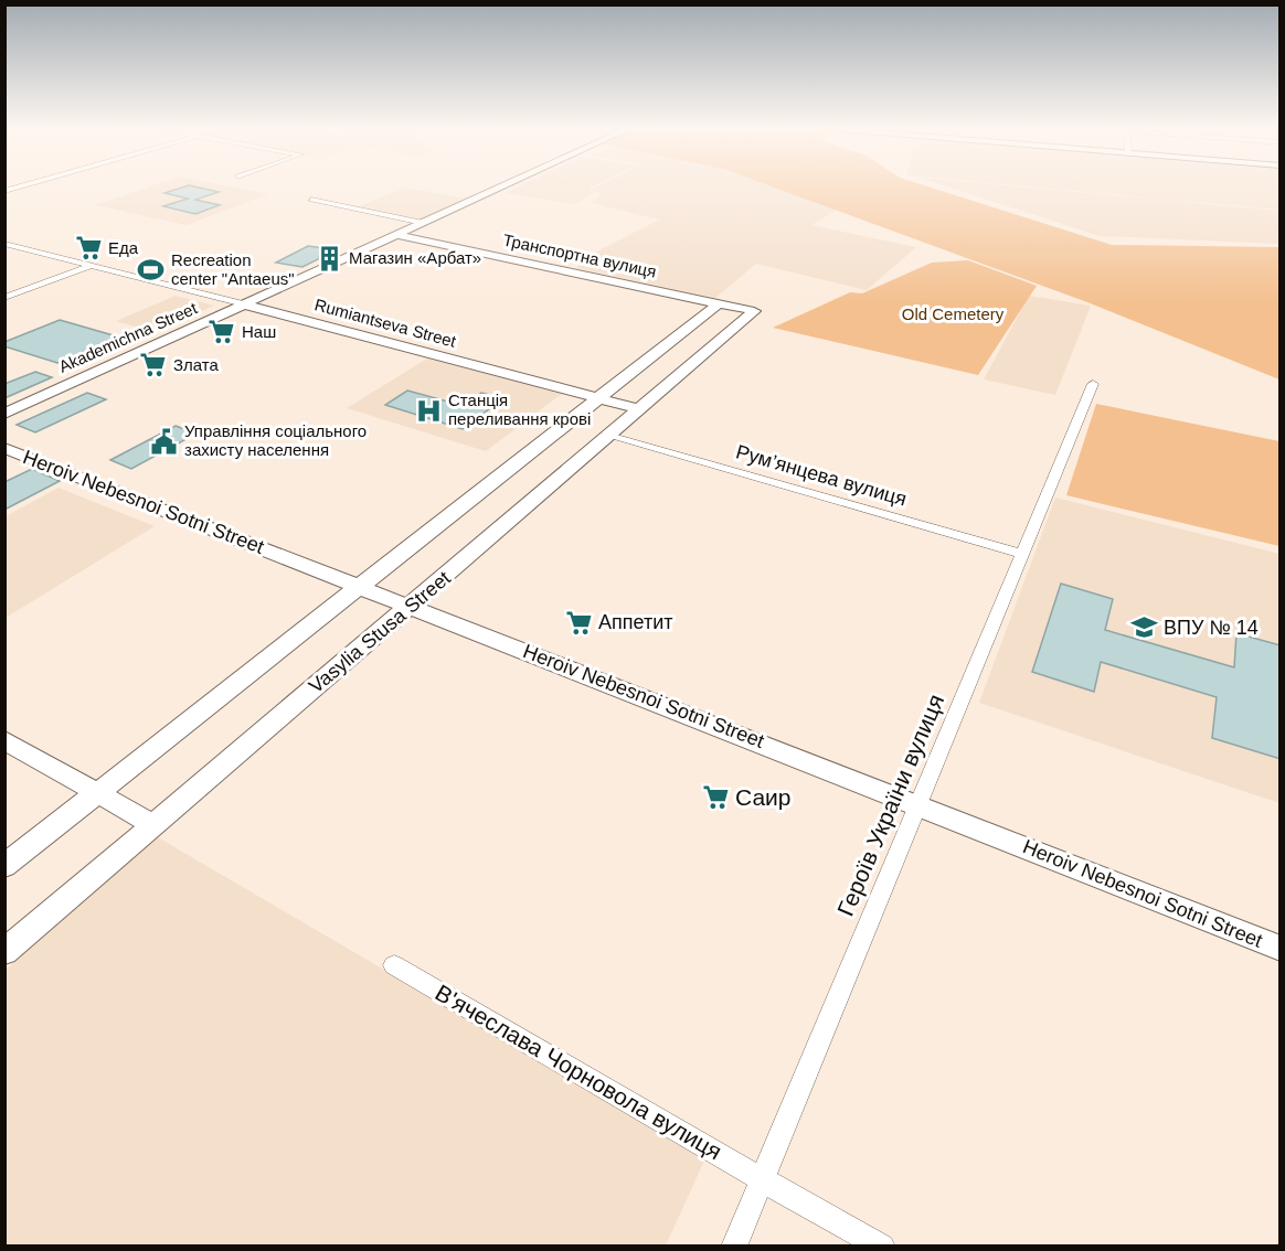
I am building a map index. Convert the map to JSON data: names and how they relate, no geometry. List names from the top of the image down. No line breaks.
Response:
{"streets":{"street":["Транспортна вулиця","Rumiantseva Street","Akademichna Street","Рум’янцева вулиця","Heroiv Nebesnoi Sotni Street","Vasylia Stusa Street","Героїв України вулиця","В'ячеслава Чорновола вулиця"]},"crossings":[["Транспортна вулиця","Akademichna Street"],["Транспортна вулиця","Vasylia Stusa Street"],["Rumiantseva Street","Akademichna Street"],["Rumiantseva Street","Vasylia Stusa Street"],["Рум’янцева вулиця","Vasylia Stusa Street"],["Рум’янцева вулиця","Героїв України вулиця"],["Heroiv Nebesnoi Sotni Street","Vasylia Stusa Street"],["Heroiv Nebesnoi Sotni Street","Героїв України вулиця"],["Героїв України вулиця","В'ячеслава Чорновола вулиця"]],"parks":["Old Cemetery"],"places":{"supermarket":["Еда","Наш","Злата","Аппетит","Саир"],"building":["Магазин «Арбат»"],"sports":["Recreation center \"Antaeus\""],"hospital":["Станція переливання крові"],"public building":["Управління соціального захисту населення"],"school or university":["ВПУ № 14"]}}
